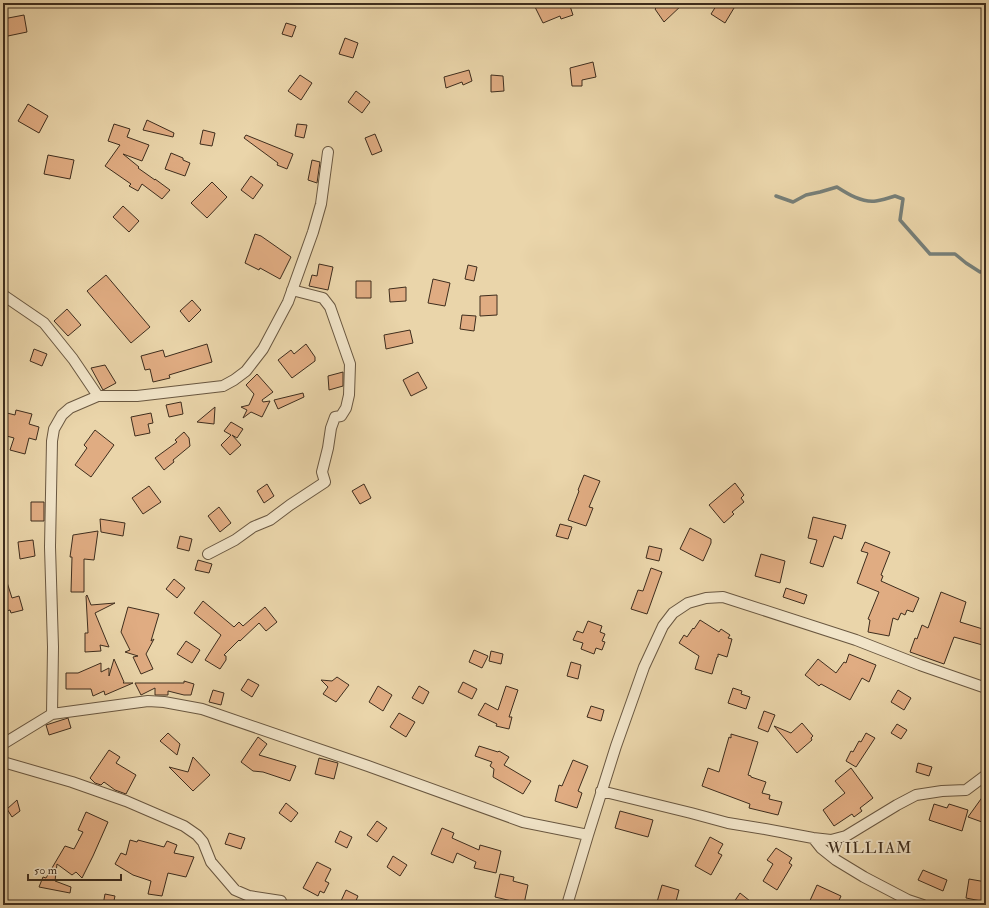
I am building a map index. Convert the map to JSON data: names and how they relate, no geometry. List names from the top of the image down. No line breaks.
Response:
{"districts":["WILLIAM"],"scale_bar":"50 m"}
